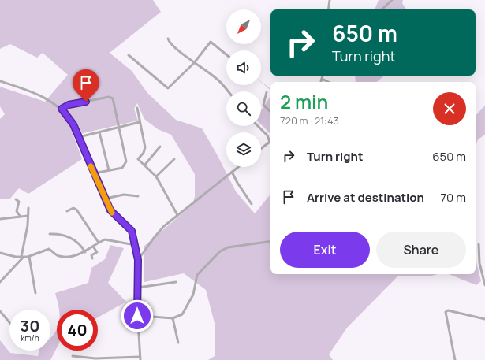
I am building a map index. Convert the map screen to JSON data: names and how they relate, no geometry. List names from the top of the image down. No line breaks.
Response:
{"north":"bottom left","page":{"turn":["650 m","Turn right"],"heading":["2 min","720 m · 21:43"],"list":[{"name":"Turn right","value":"650 m"},{"name":"Arrive at destination","value":"70 m"}],"buttons":["Exit","Share"],"speed":"30 km/h","limit":"40"}}
